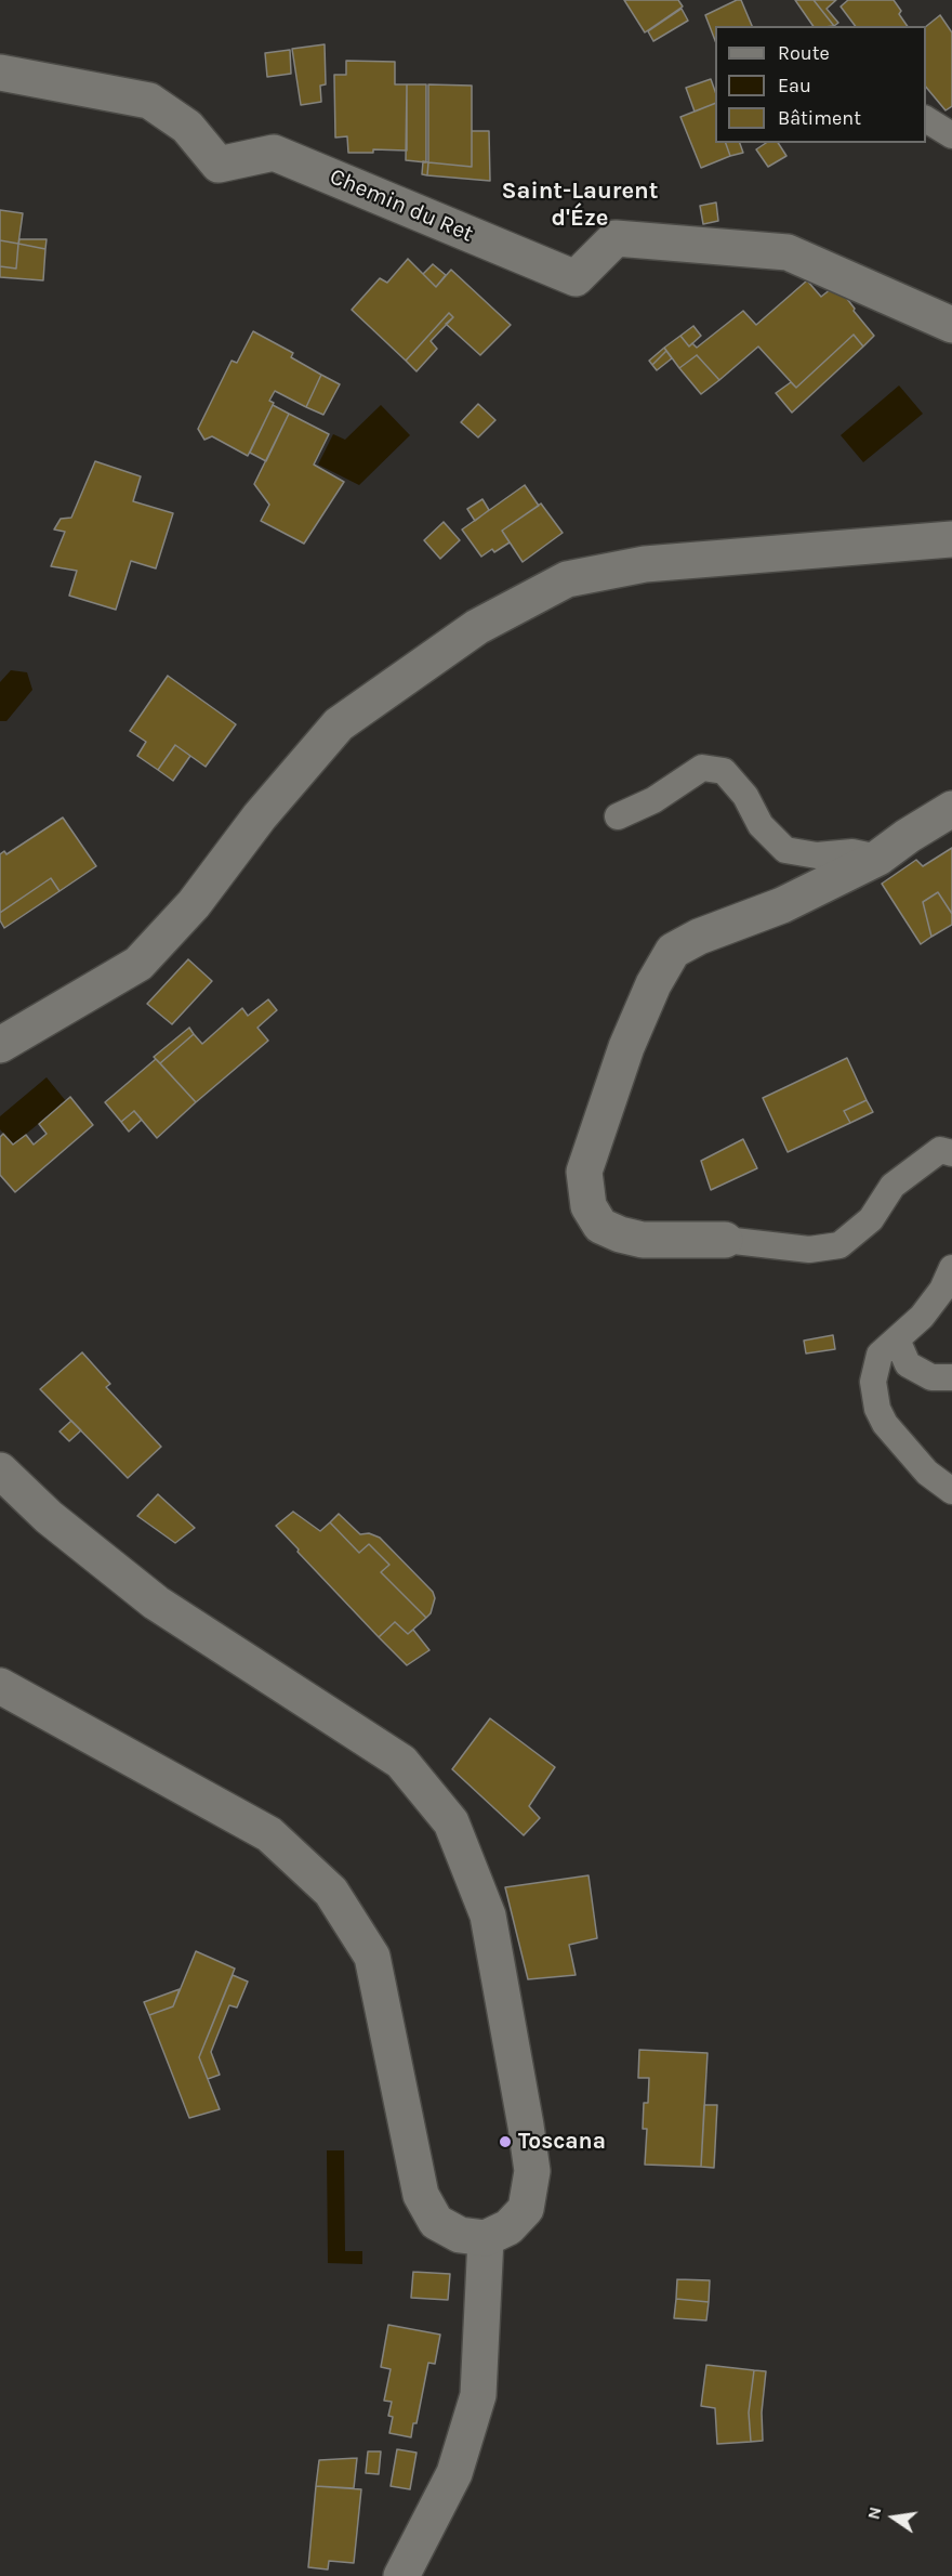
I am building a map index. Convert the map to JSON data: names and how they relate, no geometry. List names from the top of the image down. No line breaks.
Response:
{"streets":{"street":["Chemin du Ret"]},"districts":["Saint-Laurent d'Éze"],"places":["Toscana"],"legend":["Route","Eau","Bâtiment"],"north":"left"}
